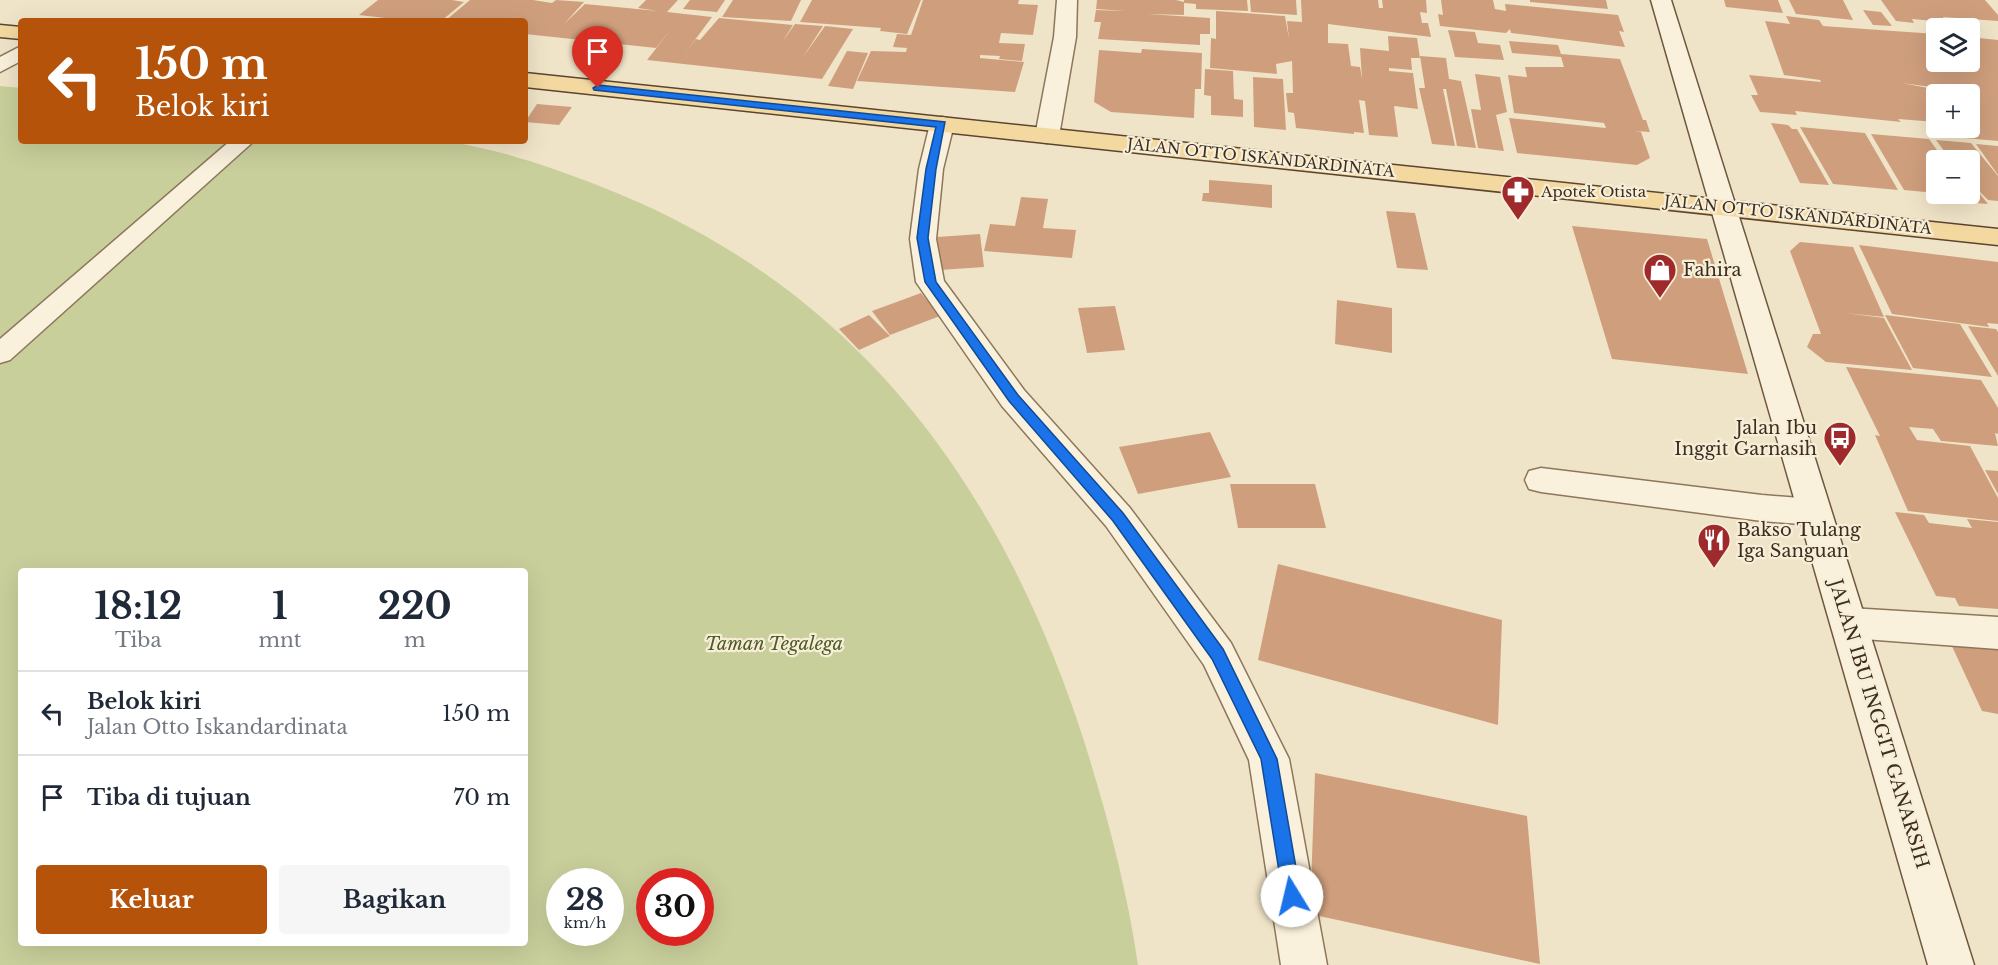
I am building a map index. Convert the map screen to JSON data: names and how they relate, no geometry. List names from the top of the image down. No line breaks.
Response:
{"streets":{"main road":["JALAN OTTO ISKANDARDINATA"],"street":["JALAN IBU INGGIT GANARSIH"]},"crossings":[["JALAN OTTO ISKANDARDINATA","JALAN IBU INGGIT GANARSIH"]],"parks":["Taman Tegalega"],"places":{"pharmacy":["Apotek Otista"],"shop":["Fahira"],"bus stop":["Jalan Ibu Inggit Garnasih"],"restaurant":["Bakso Tulang Iga Sanguan"]},"page":{"map_buttons":["+","−"],"turn":["150 m","Belok kiri"],"eta":["18:12","Tiba","1","mnt","220","m"],"list":[{"name":"Belok kiri","note":"Jalan Otto Iskandardinata","value":"150 m"},{"name":"Tiba di tujuan","value":"70 m"}],"buttons":["Keluar","Bagikan"],"speed":"28 km/h","limit":"30"}}
